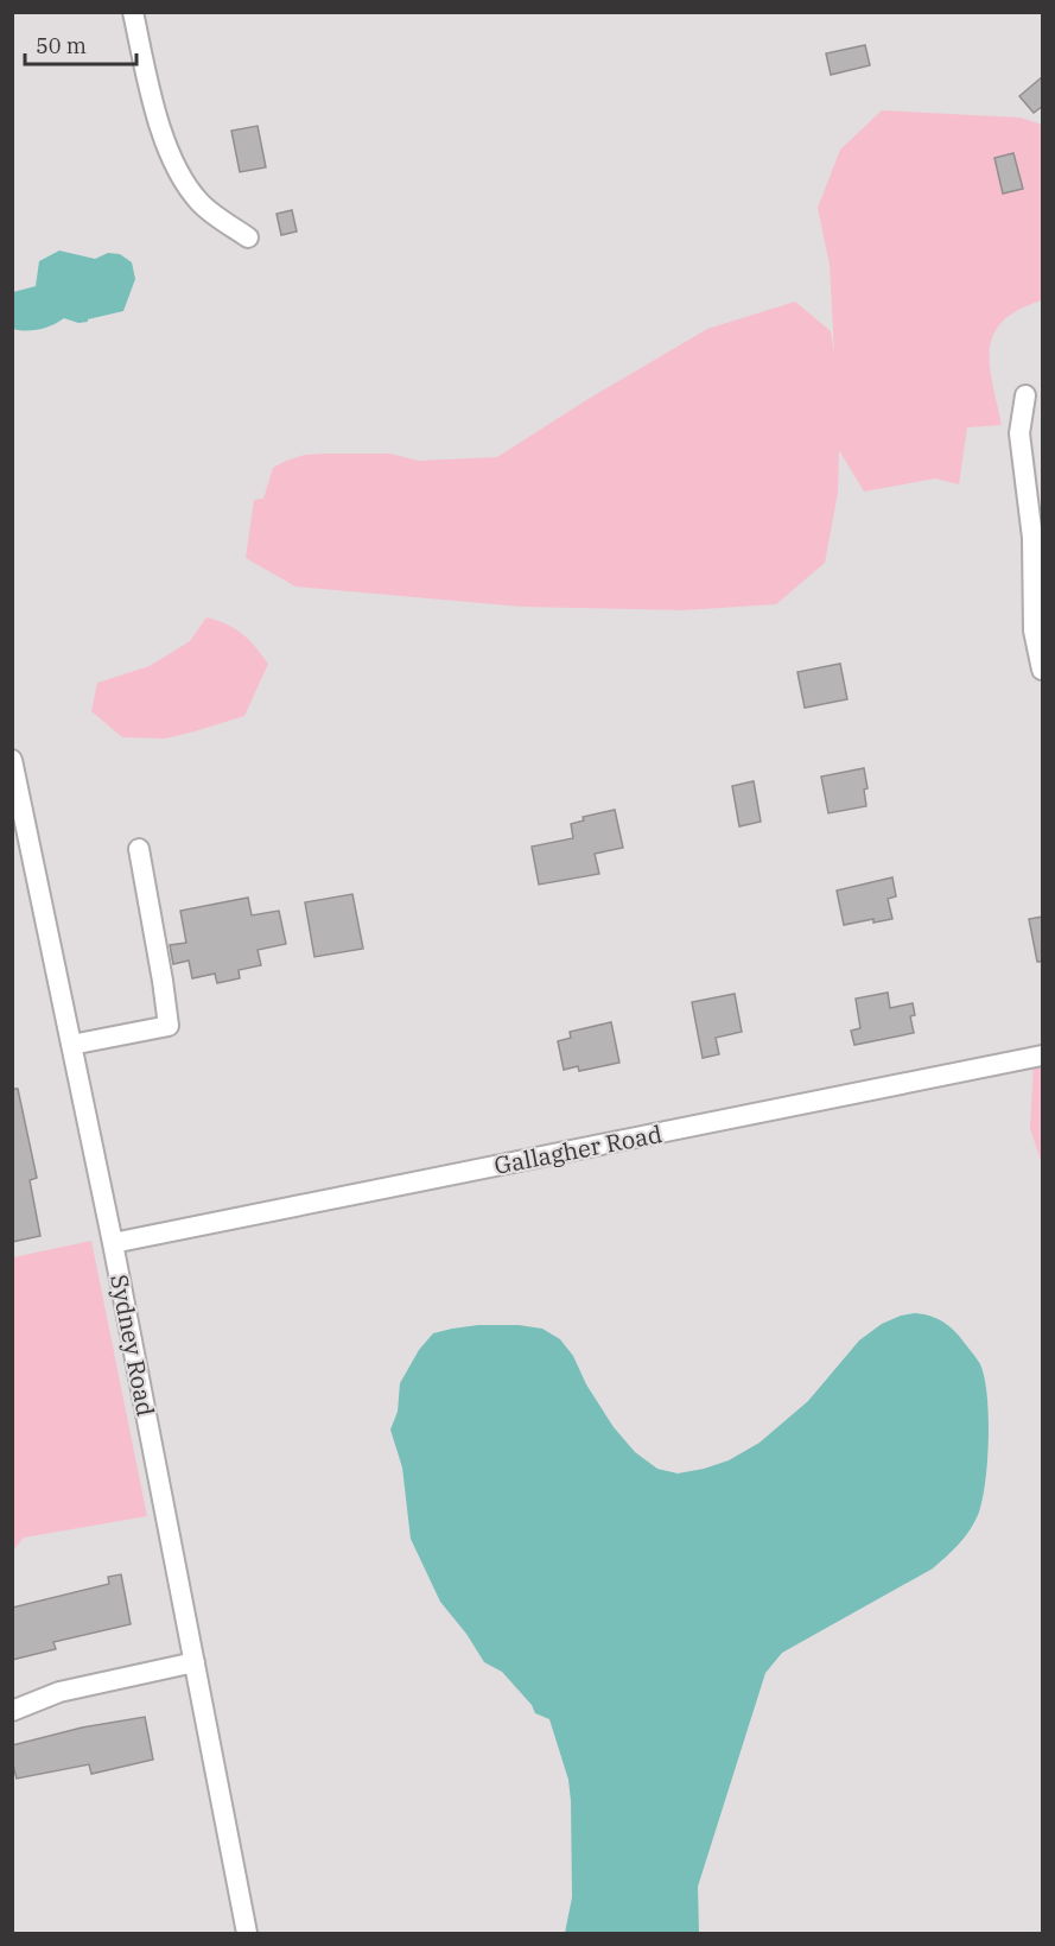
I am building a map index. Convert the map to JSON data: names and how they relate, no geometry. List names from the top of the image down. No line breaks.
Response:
{"streets":{"street":["Gallagher Road","Sydney Road"]},"crossings":[["Gallagher Road","Sydney Road"]],"scale_bar":"50 m"}
